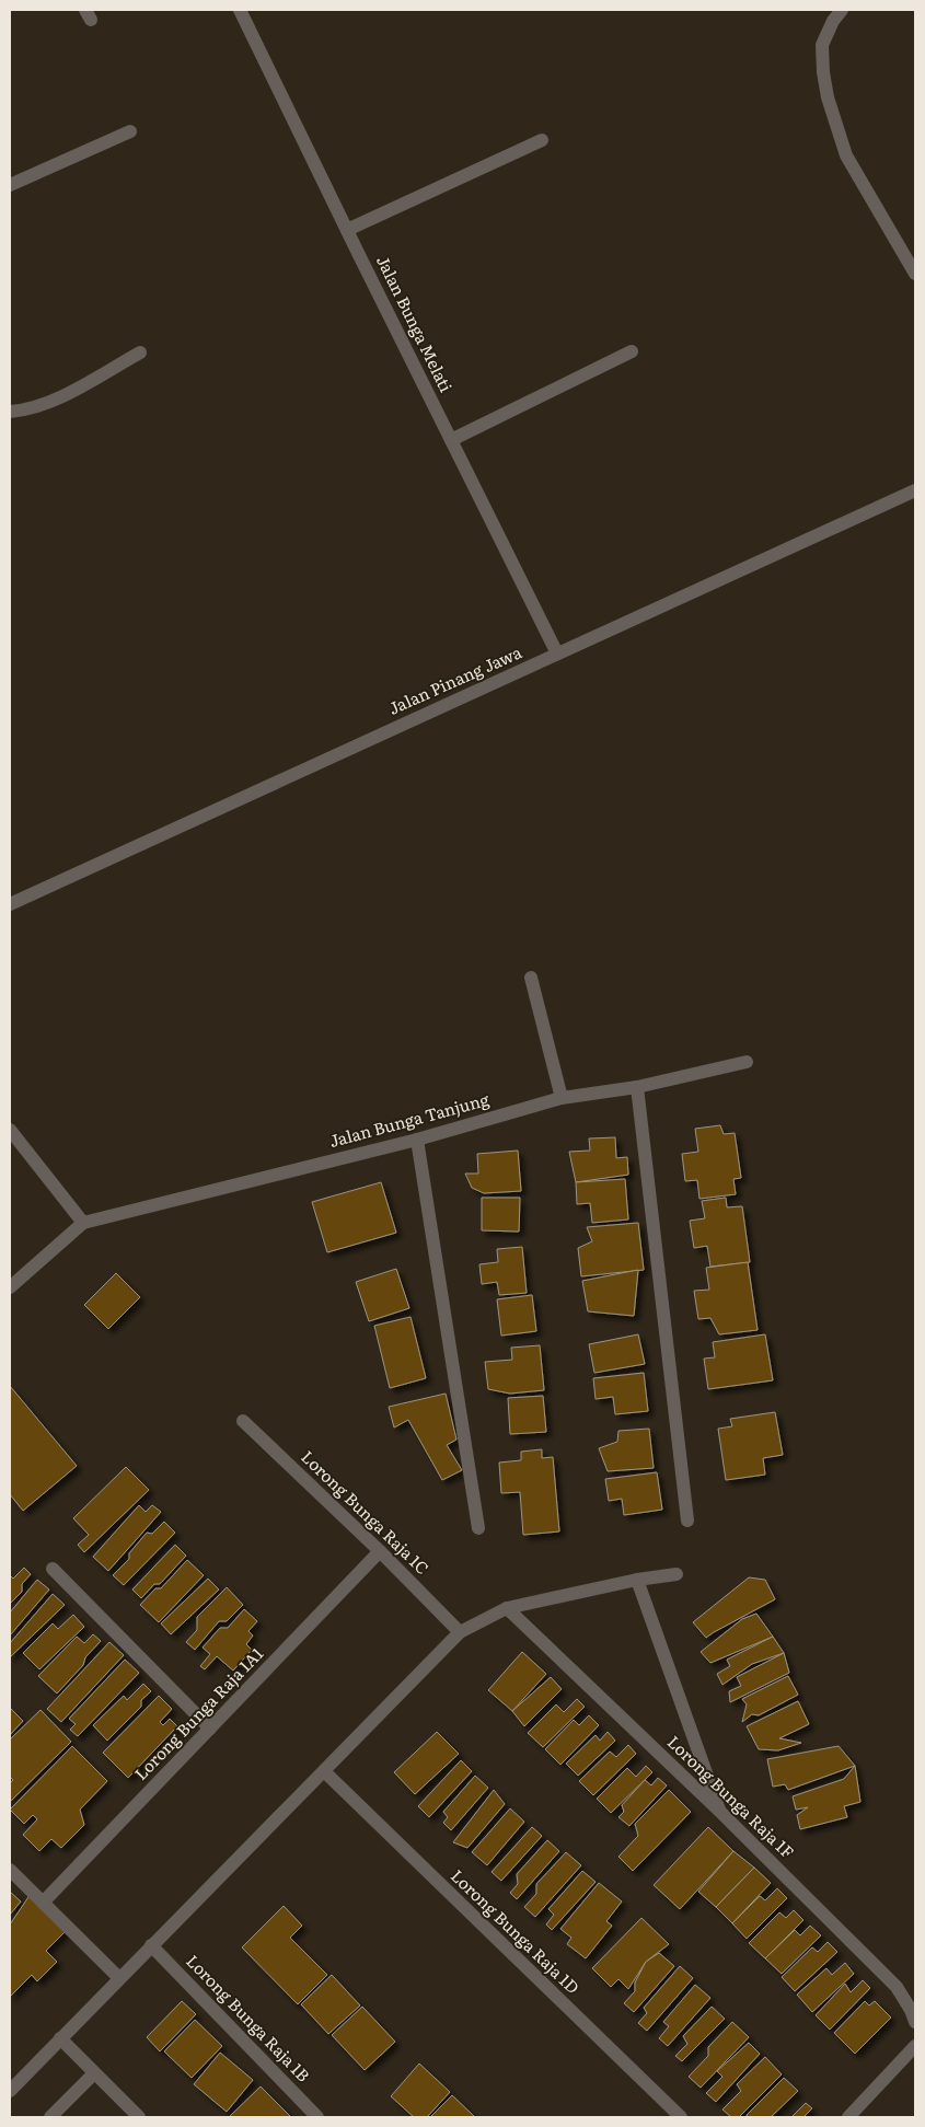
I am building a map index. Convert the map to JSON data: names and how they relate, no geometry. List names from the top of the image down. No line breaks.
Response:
{"streets":{"street":["Jalan Bunga Melati","Jalan Pinang Jawa","Jalan Bunga Tanjung","Lorong Bunga Raja 1C","Lorong Bunga Raja 1A1","Lorong Bunga Raja 1F","Lorong Bunga Raja 1D","Lorong Bunga Raja 1B"]},"crossings":[["Jalan Bunga Melati","Jalan Pinang Jawa"],["Lorong Bunga Raja 1C","Lorong Bunga Raja 1A1"]]}
